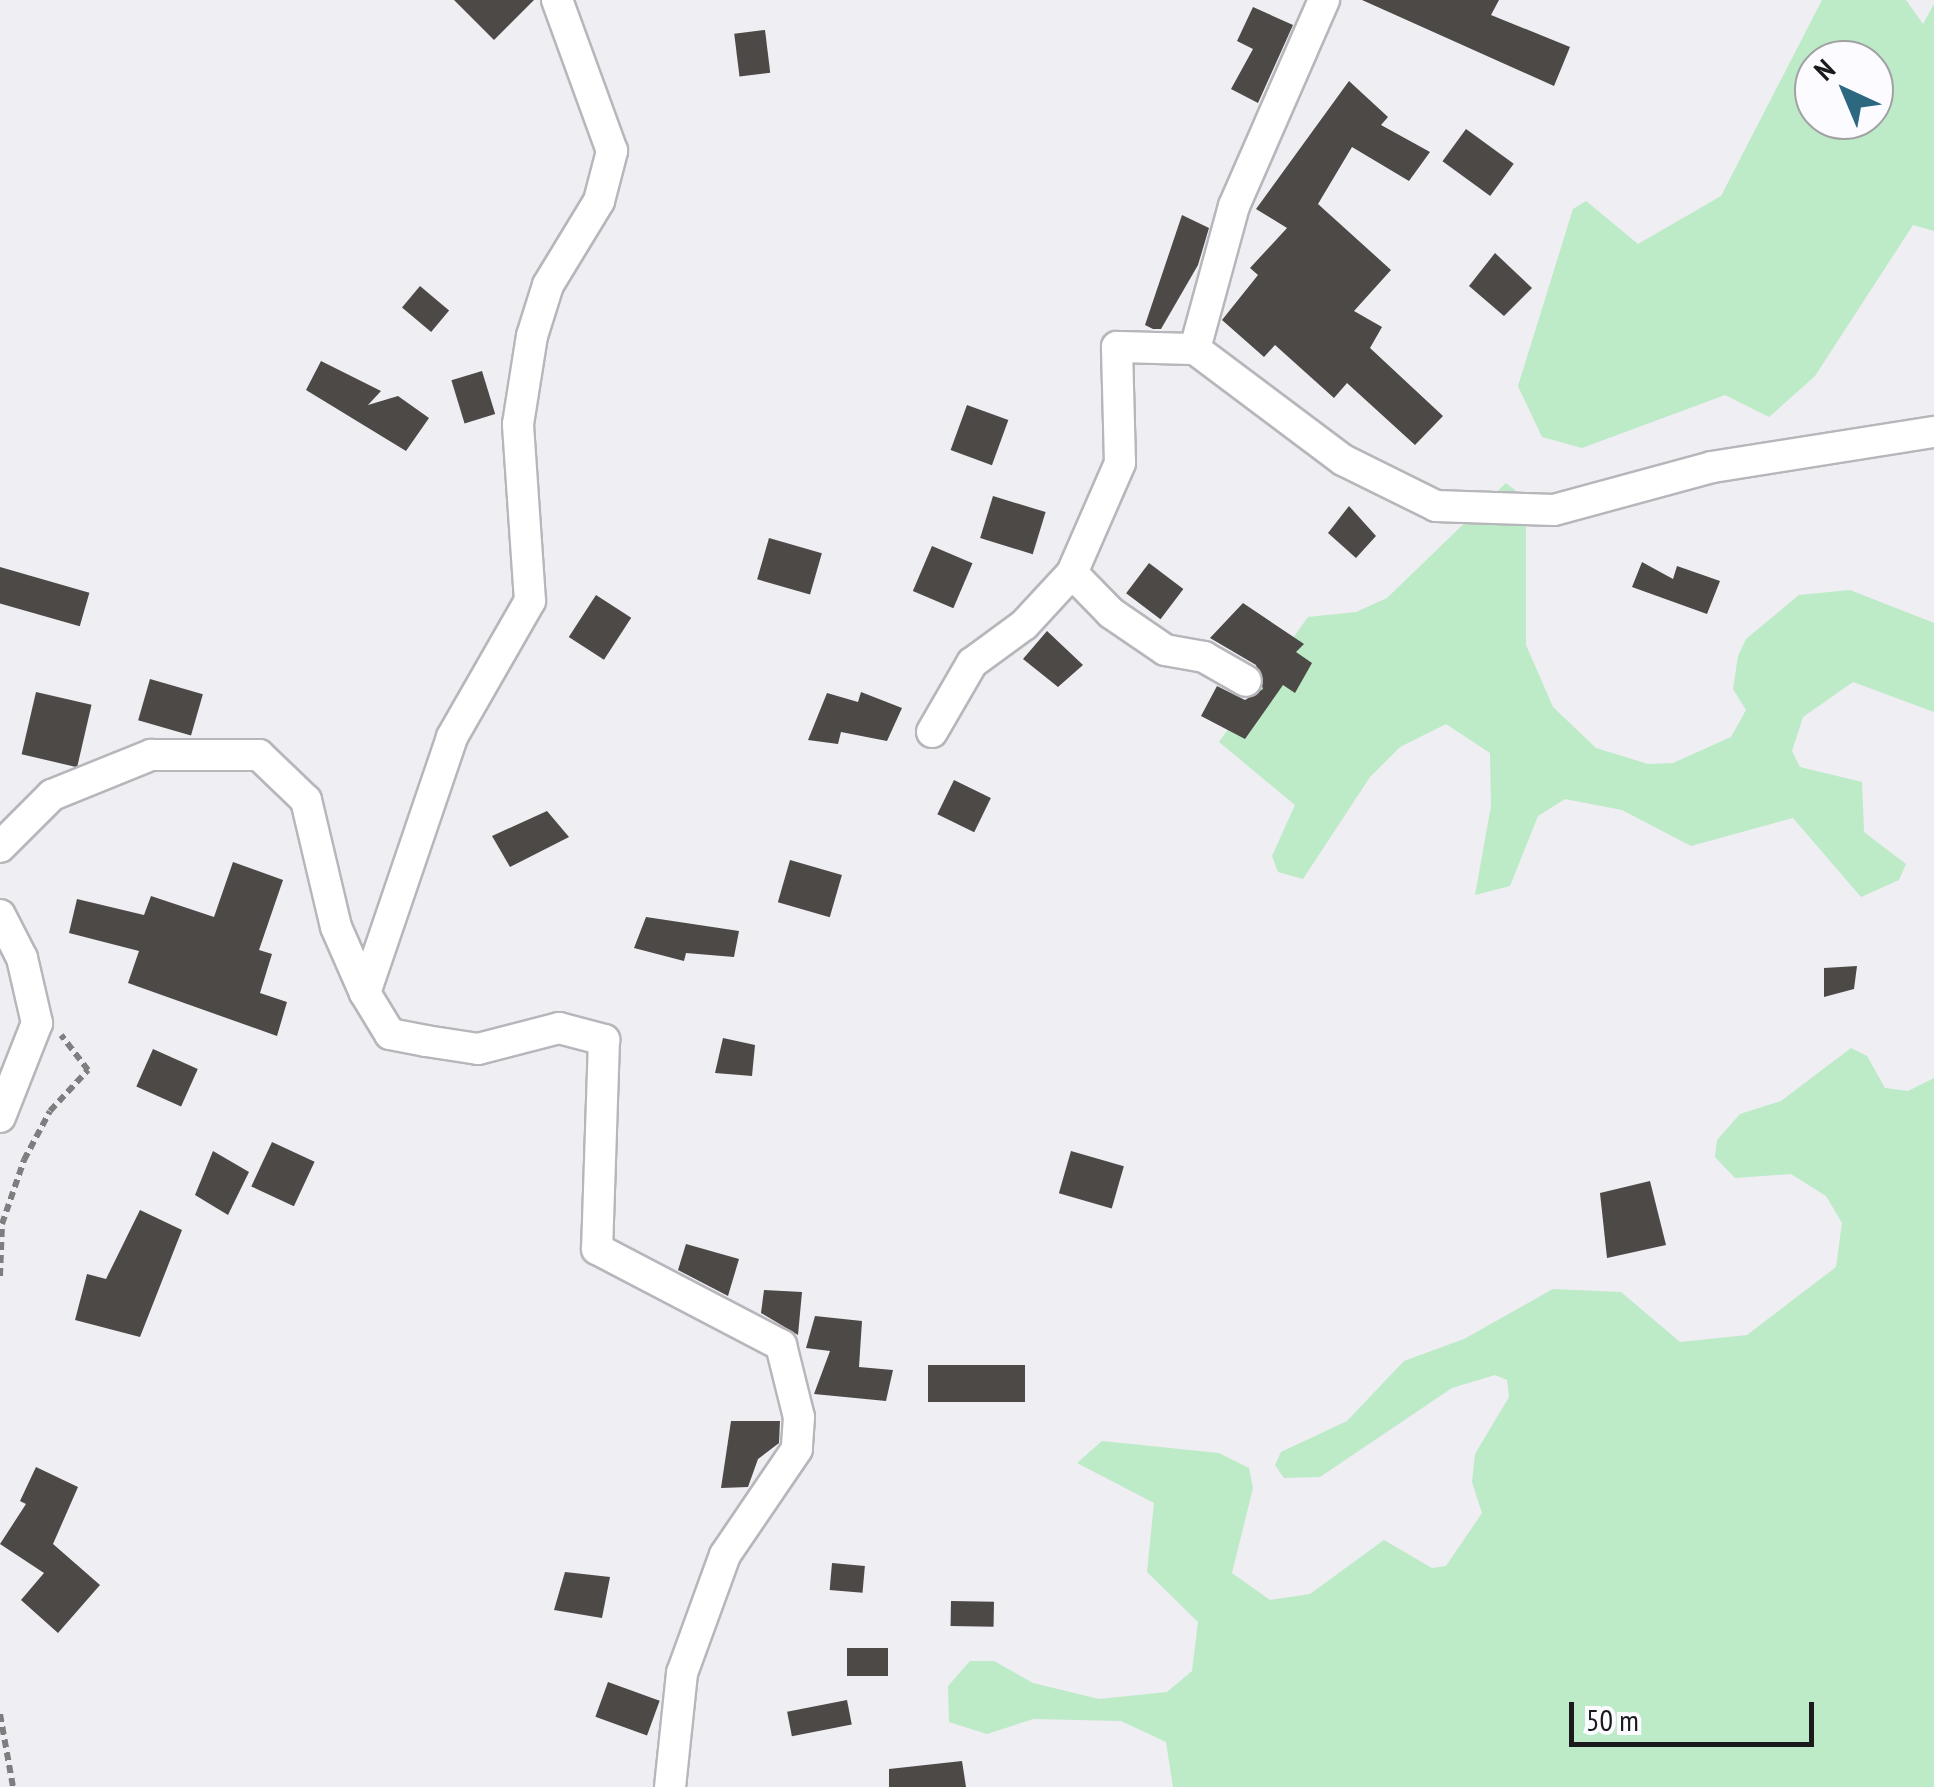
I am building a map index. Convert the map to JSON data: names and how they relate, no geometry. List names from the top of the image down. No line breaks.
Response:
{"scale_bar":"50 m","north":"top left"}
